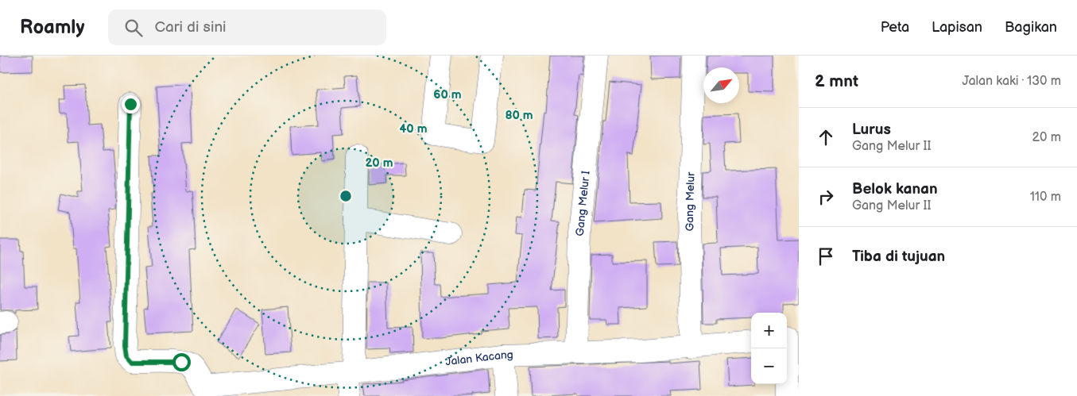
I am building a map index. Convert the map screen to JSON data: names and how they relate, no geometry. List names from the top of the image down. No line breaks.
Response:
{"streets":{"street":["Gang Melur","Gang Melur I","Jalan Kacang"]},"crossings":[["Gang Melur","Jalan Kacang"],["Gang Melur I","Jalan Kacang"]],"north":"top right","page":{"header":"Roamly","search":"Cari di sini","nav":["Peta","Lapisan","Bagikan"],"heading":["2 mnt","Jalan kaki · 130 m"],"list":[["Lurus","Gang Melur II","20 m"],["Belok kanan","Gang Melur II","110 m"],"Tiba di tujuan"],"map_buttons":["+","−"]},"rings":["60 m","80 m","40 m","20 m"]}
